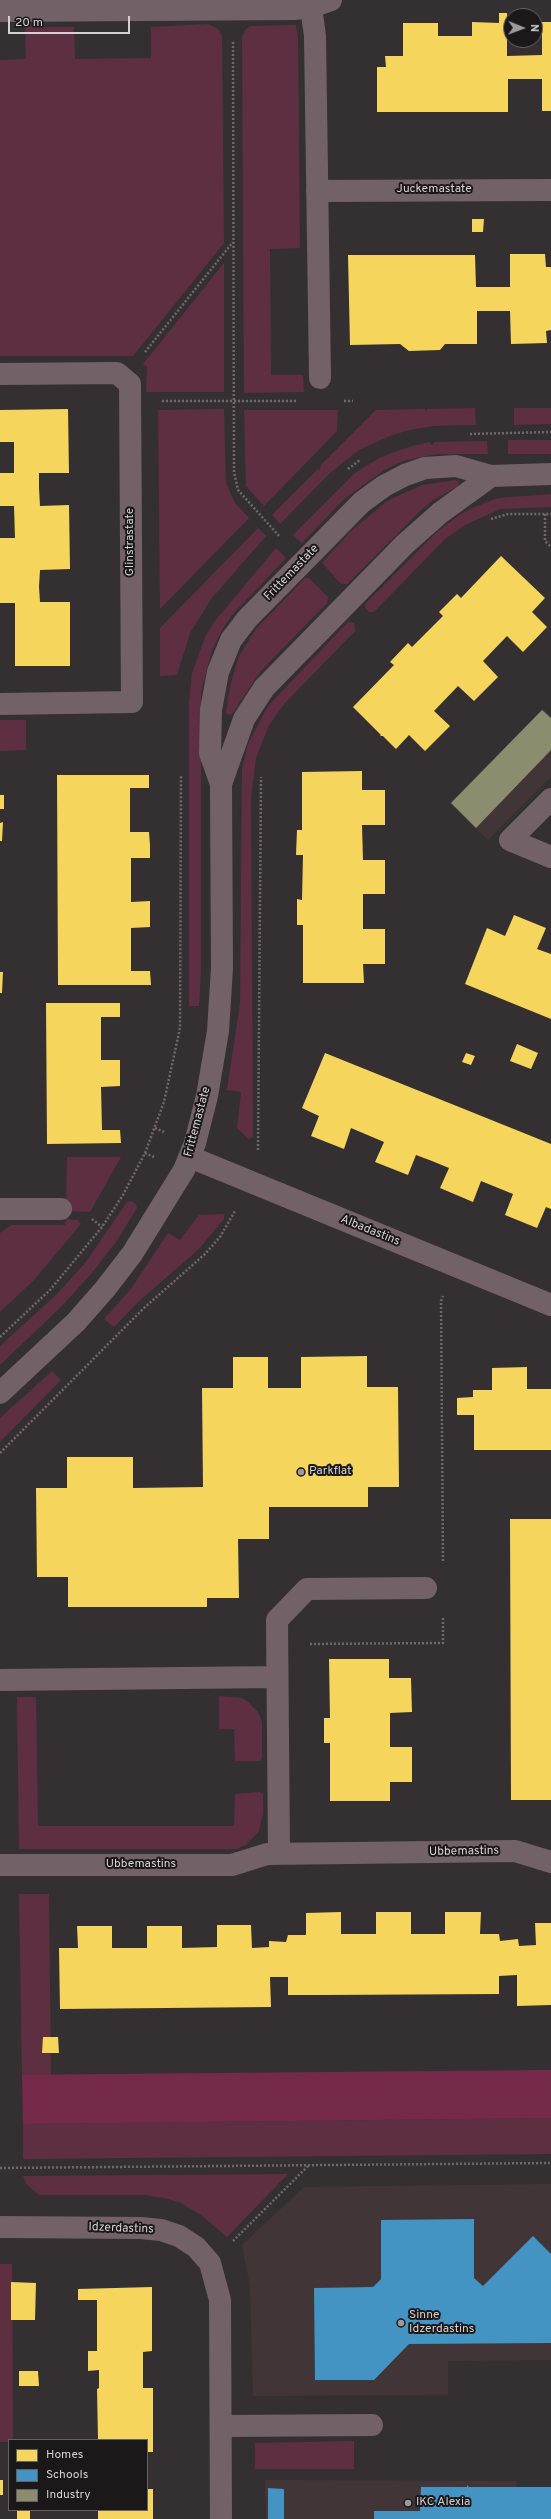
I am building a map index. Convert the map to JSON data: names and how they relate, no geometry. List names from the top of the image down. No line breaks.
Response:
{"streets":{"street":["Juckemastate","Glinstrastate","Frittemastate","Albadastins","Ubbemastins","Idzerdastins"]},"crossings":[["Frittemastate","Albadastins"]],"places":["Parkflat","Sinne Idzerdastins","IKC Alexia"],"legend":["Homes","Schools","Industry"],"scale_bar":"20 m","north":"right"}
